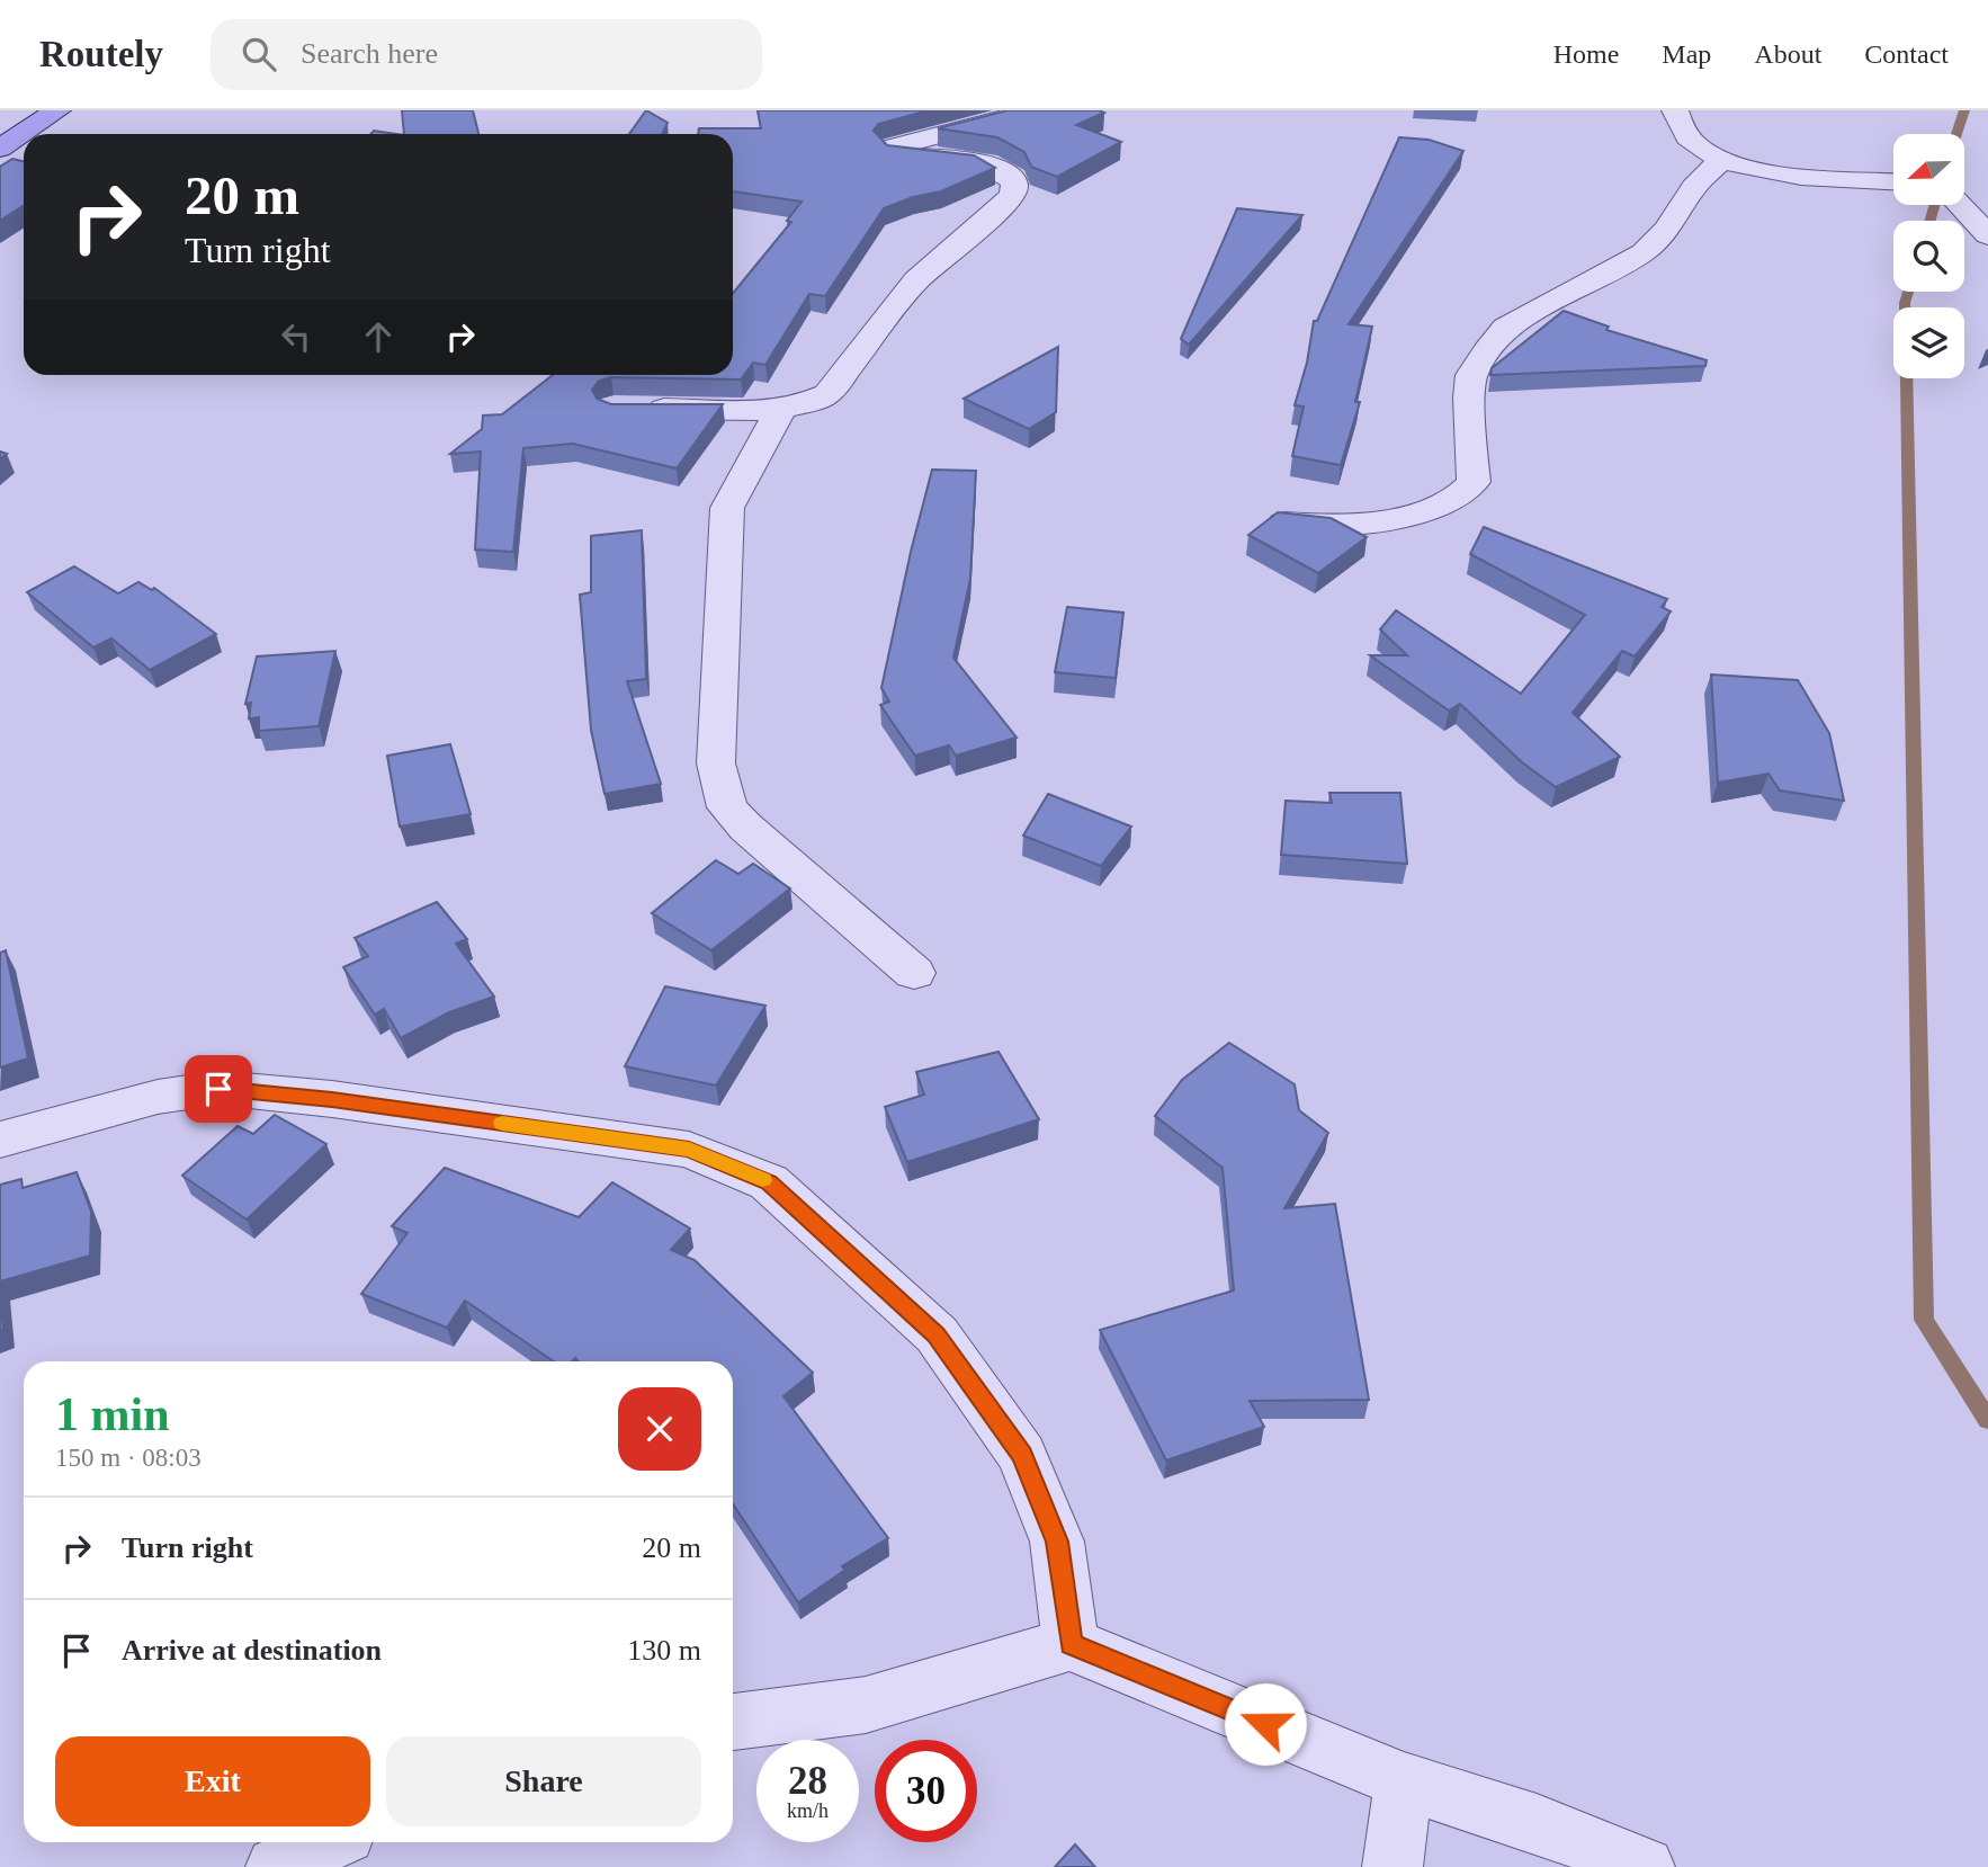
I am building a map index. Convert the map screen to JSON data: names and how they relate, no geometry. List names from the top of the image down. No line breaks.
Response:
{"north":"left","page":{"header":"Routely","search":"Search here","nav":["Home","Map","About","Contact"],"turn":["20 m","Turn right"],"heading":["1 min","150 m · 08:03"],"list":[{"name":"Turn right","value":"20 m"},{"name":"Arrive at destination","value":"130 m"}],"buttons":["Exit","Share"],"speed":"28 km/h","limit":"30"}}
